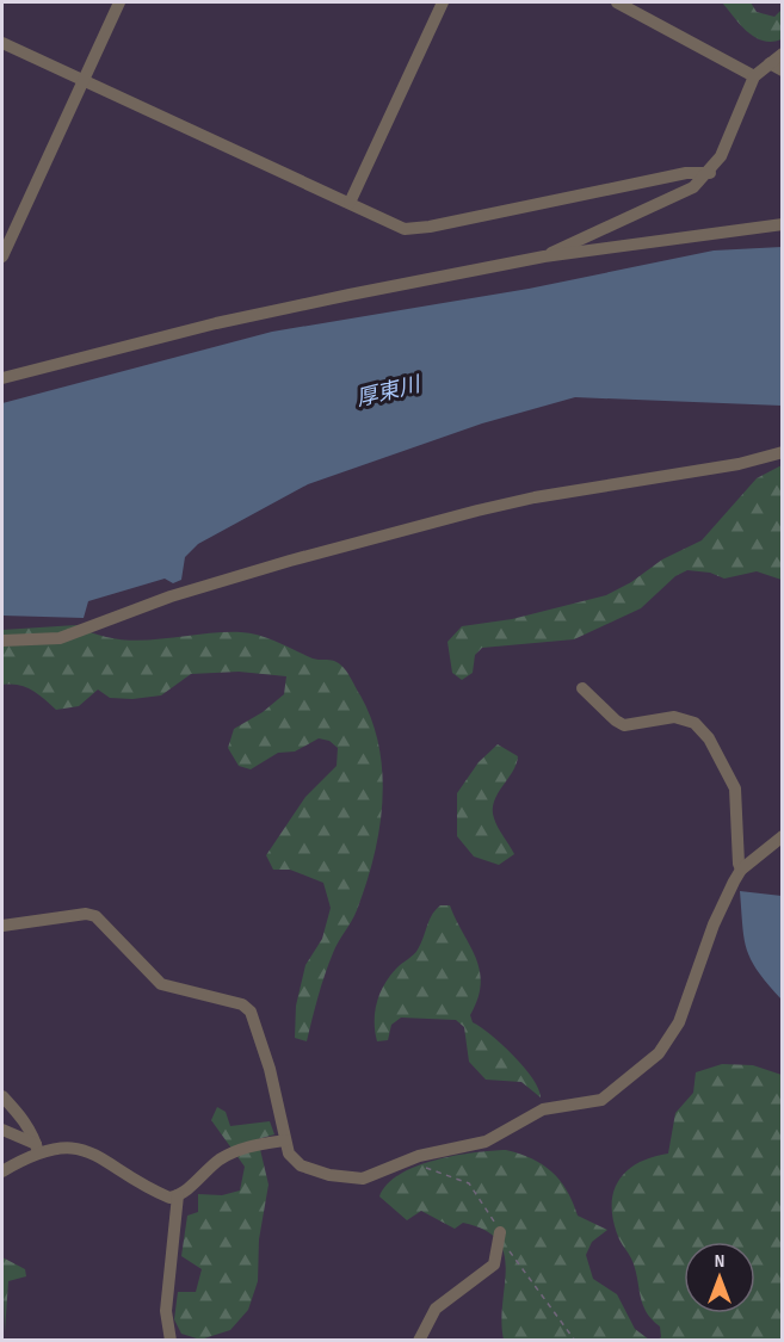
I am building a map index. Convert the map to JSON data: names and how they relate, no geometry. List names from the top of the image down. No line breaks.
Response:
{"water":["厚東川"],"north":"top"}
